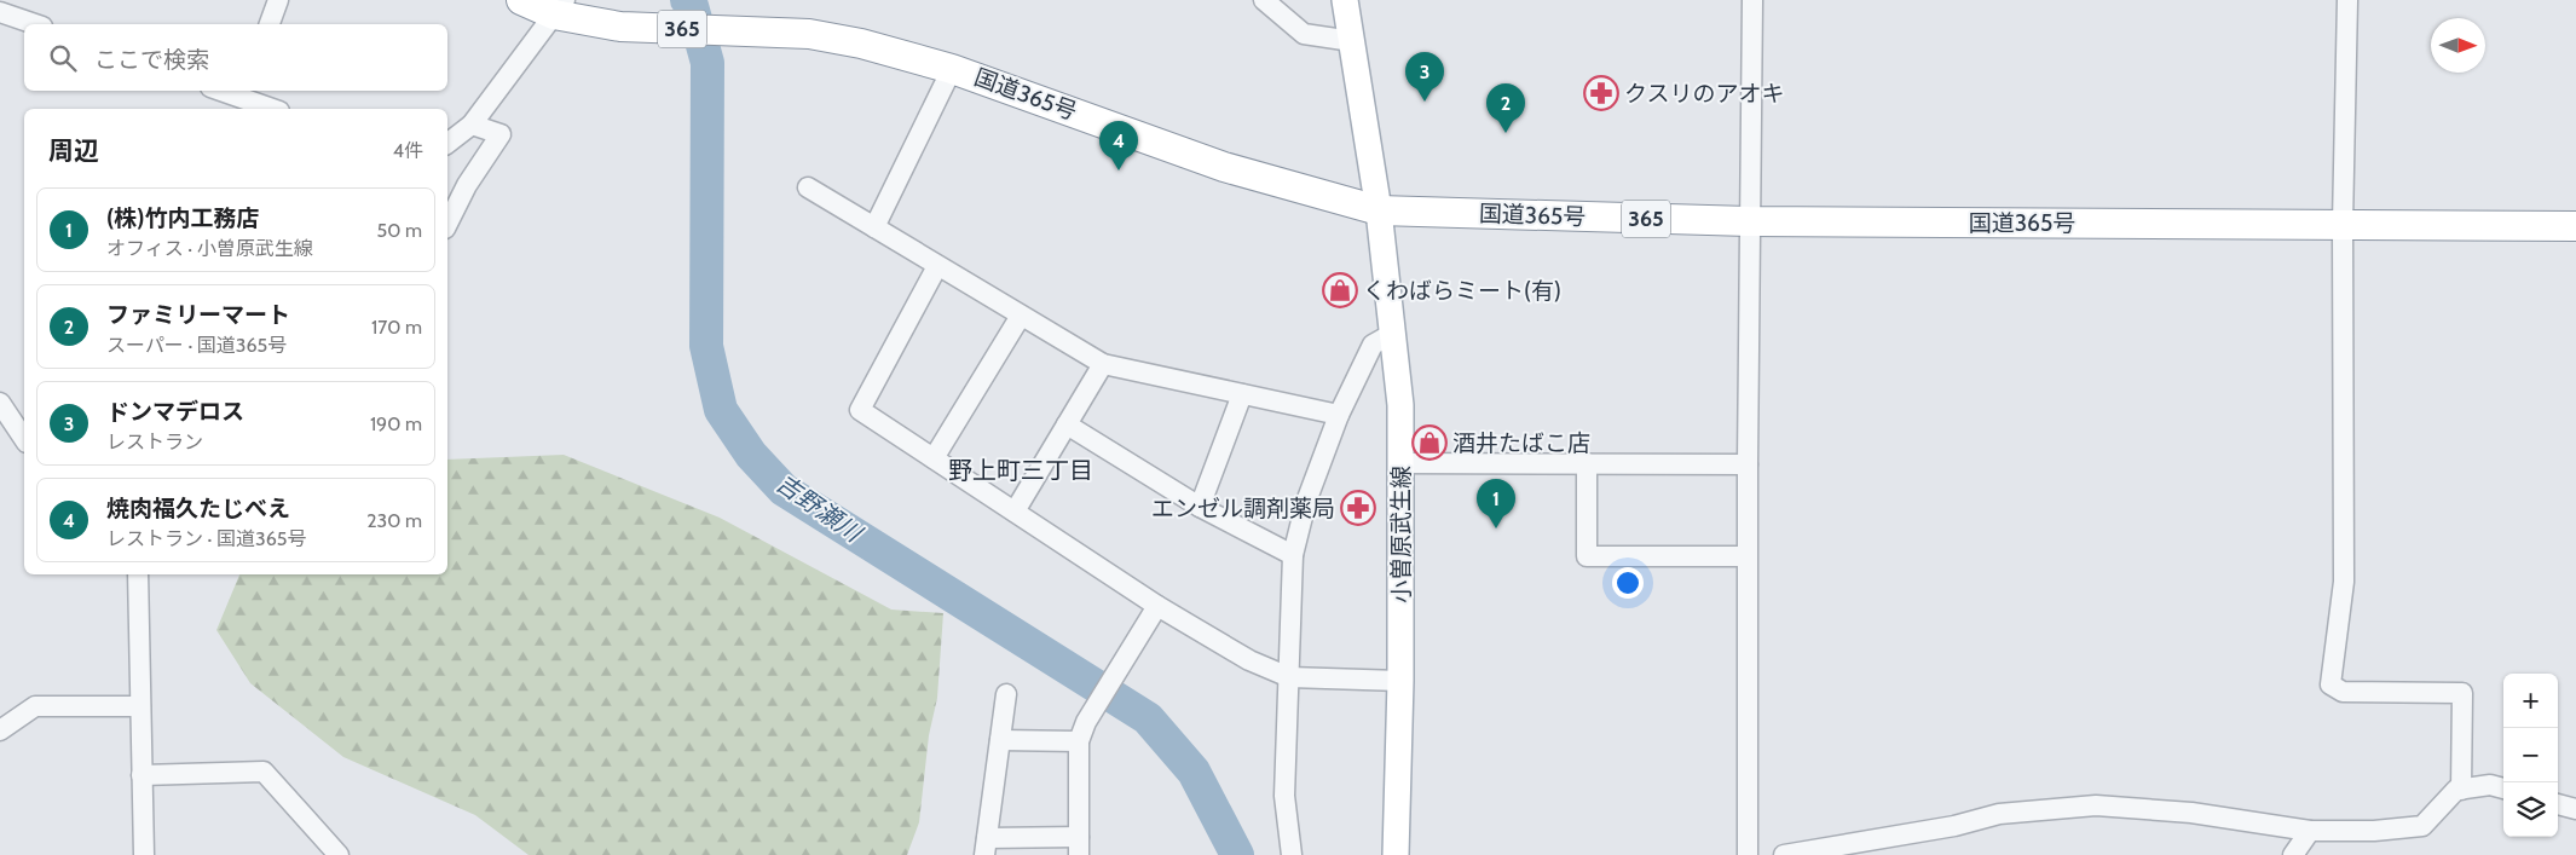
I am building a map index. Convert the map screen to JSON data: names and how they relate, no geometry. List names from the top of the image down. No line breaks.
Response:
{"streets":{"highway":["365","国道365号"],"main road":["小曽原武生線"]},"crossings":[["国道365号","小曽原武生線"]],"districts":["野上町三丁目"],"water":["吉野瀬川"],"places":{"pharmacy":["クスリのアオキ","エンゼル調剤薬局"],"shop":["くわばらミート(有)","酒井たばこ店"]},"north":"right","page":{"search":"ここで検索","pins":["3","2","4","1"],"heading":["周辺","4件"],"list":[{"mark":"1","name":"(株)竹内工務店","note":"オフィス · 小曽原武生線","value":"50 m"},{"mark":"2","name":"ファミリーマート","note":"スーパー · 国道365号","value":"170 m"},{"mark":"3","name":"ドンマデロス","note":"レストラン","value":"190 m"},{"mark":"4","name":"焼肉福久たじべえ","note":"レストラン · 国道365号","value":"230 m"}],"map_buttons":["+","−"]}}
